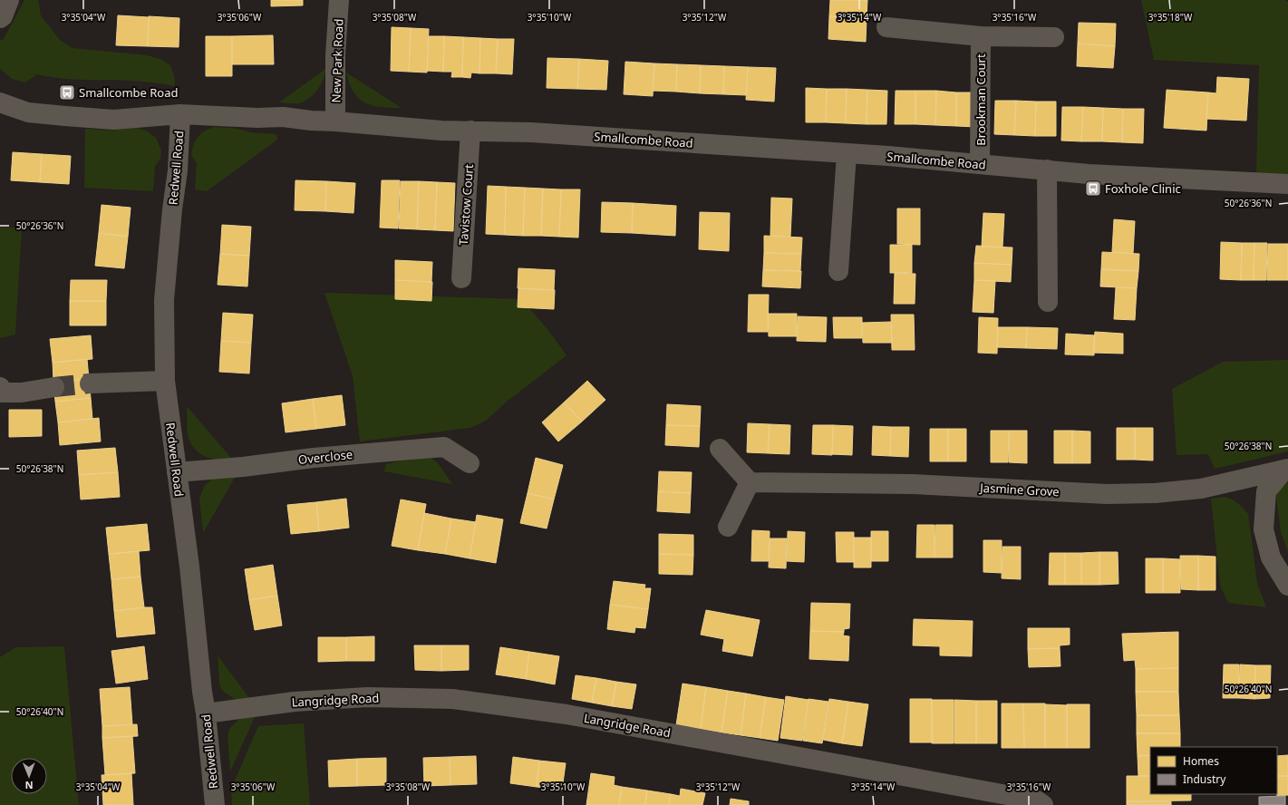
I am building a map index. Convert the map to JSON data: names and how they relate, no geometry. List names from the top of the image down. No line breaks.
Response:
{"streets":{"street":["New Park Road","Brookman Court","Smallcombe Road","Redwell Road","Tavistow Court","Overclose","Jasmine Grove","Langridge Road"]},"crossings":[["New Park Road","Smallcombe Road"],["Brookman Court","Smallcombe Road"],["Smallcombe Road","Redwell Road"],["Smallcombe Road","Tavistow Court"],["Redwell Road","Overclose"],["Redwell Road","Langridge Road"]],"places":{"bus stop":["Smallcombe Road","Foxhole Clinic"]},"legend":["Homes","Industry"],"north":"bottom","coordinates":["3°35'04\"W","3°35'06\"W","3°35'08\"W","3°35'10\"W","3°35'12\"W","3°35'14\"W","3°35'16\"W","3°35'18\"W","50°26'36\"N","50°26'38\"N","50°26'40\"N"]}
